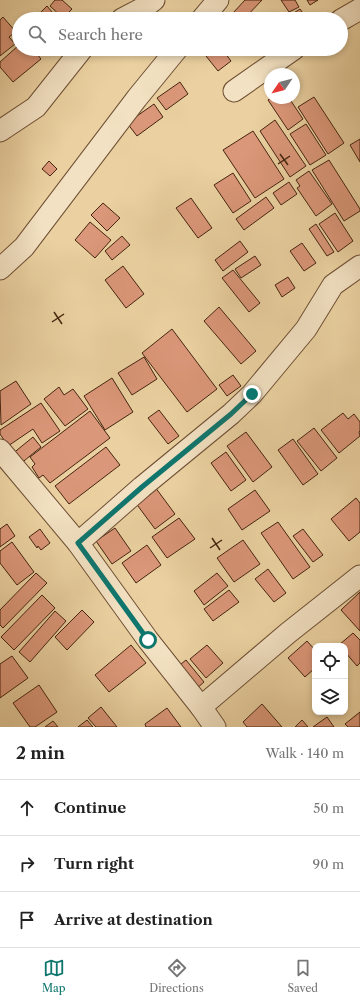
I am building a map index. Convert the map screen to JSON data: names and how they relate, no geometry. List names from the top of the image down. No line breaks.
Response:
{"north":"bottom left","page":{"search":"Search here","heading":["2 min","Walk · 140 m"],"list":[["Continue","50 m"],["Turn right","90 m"],"Arrive at destination"],"nav":["Map","Directions","Saved"]}}
